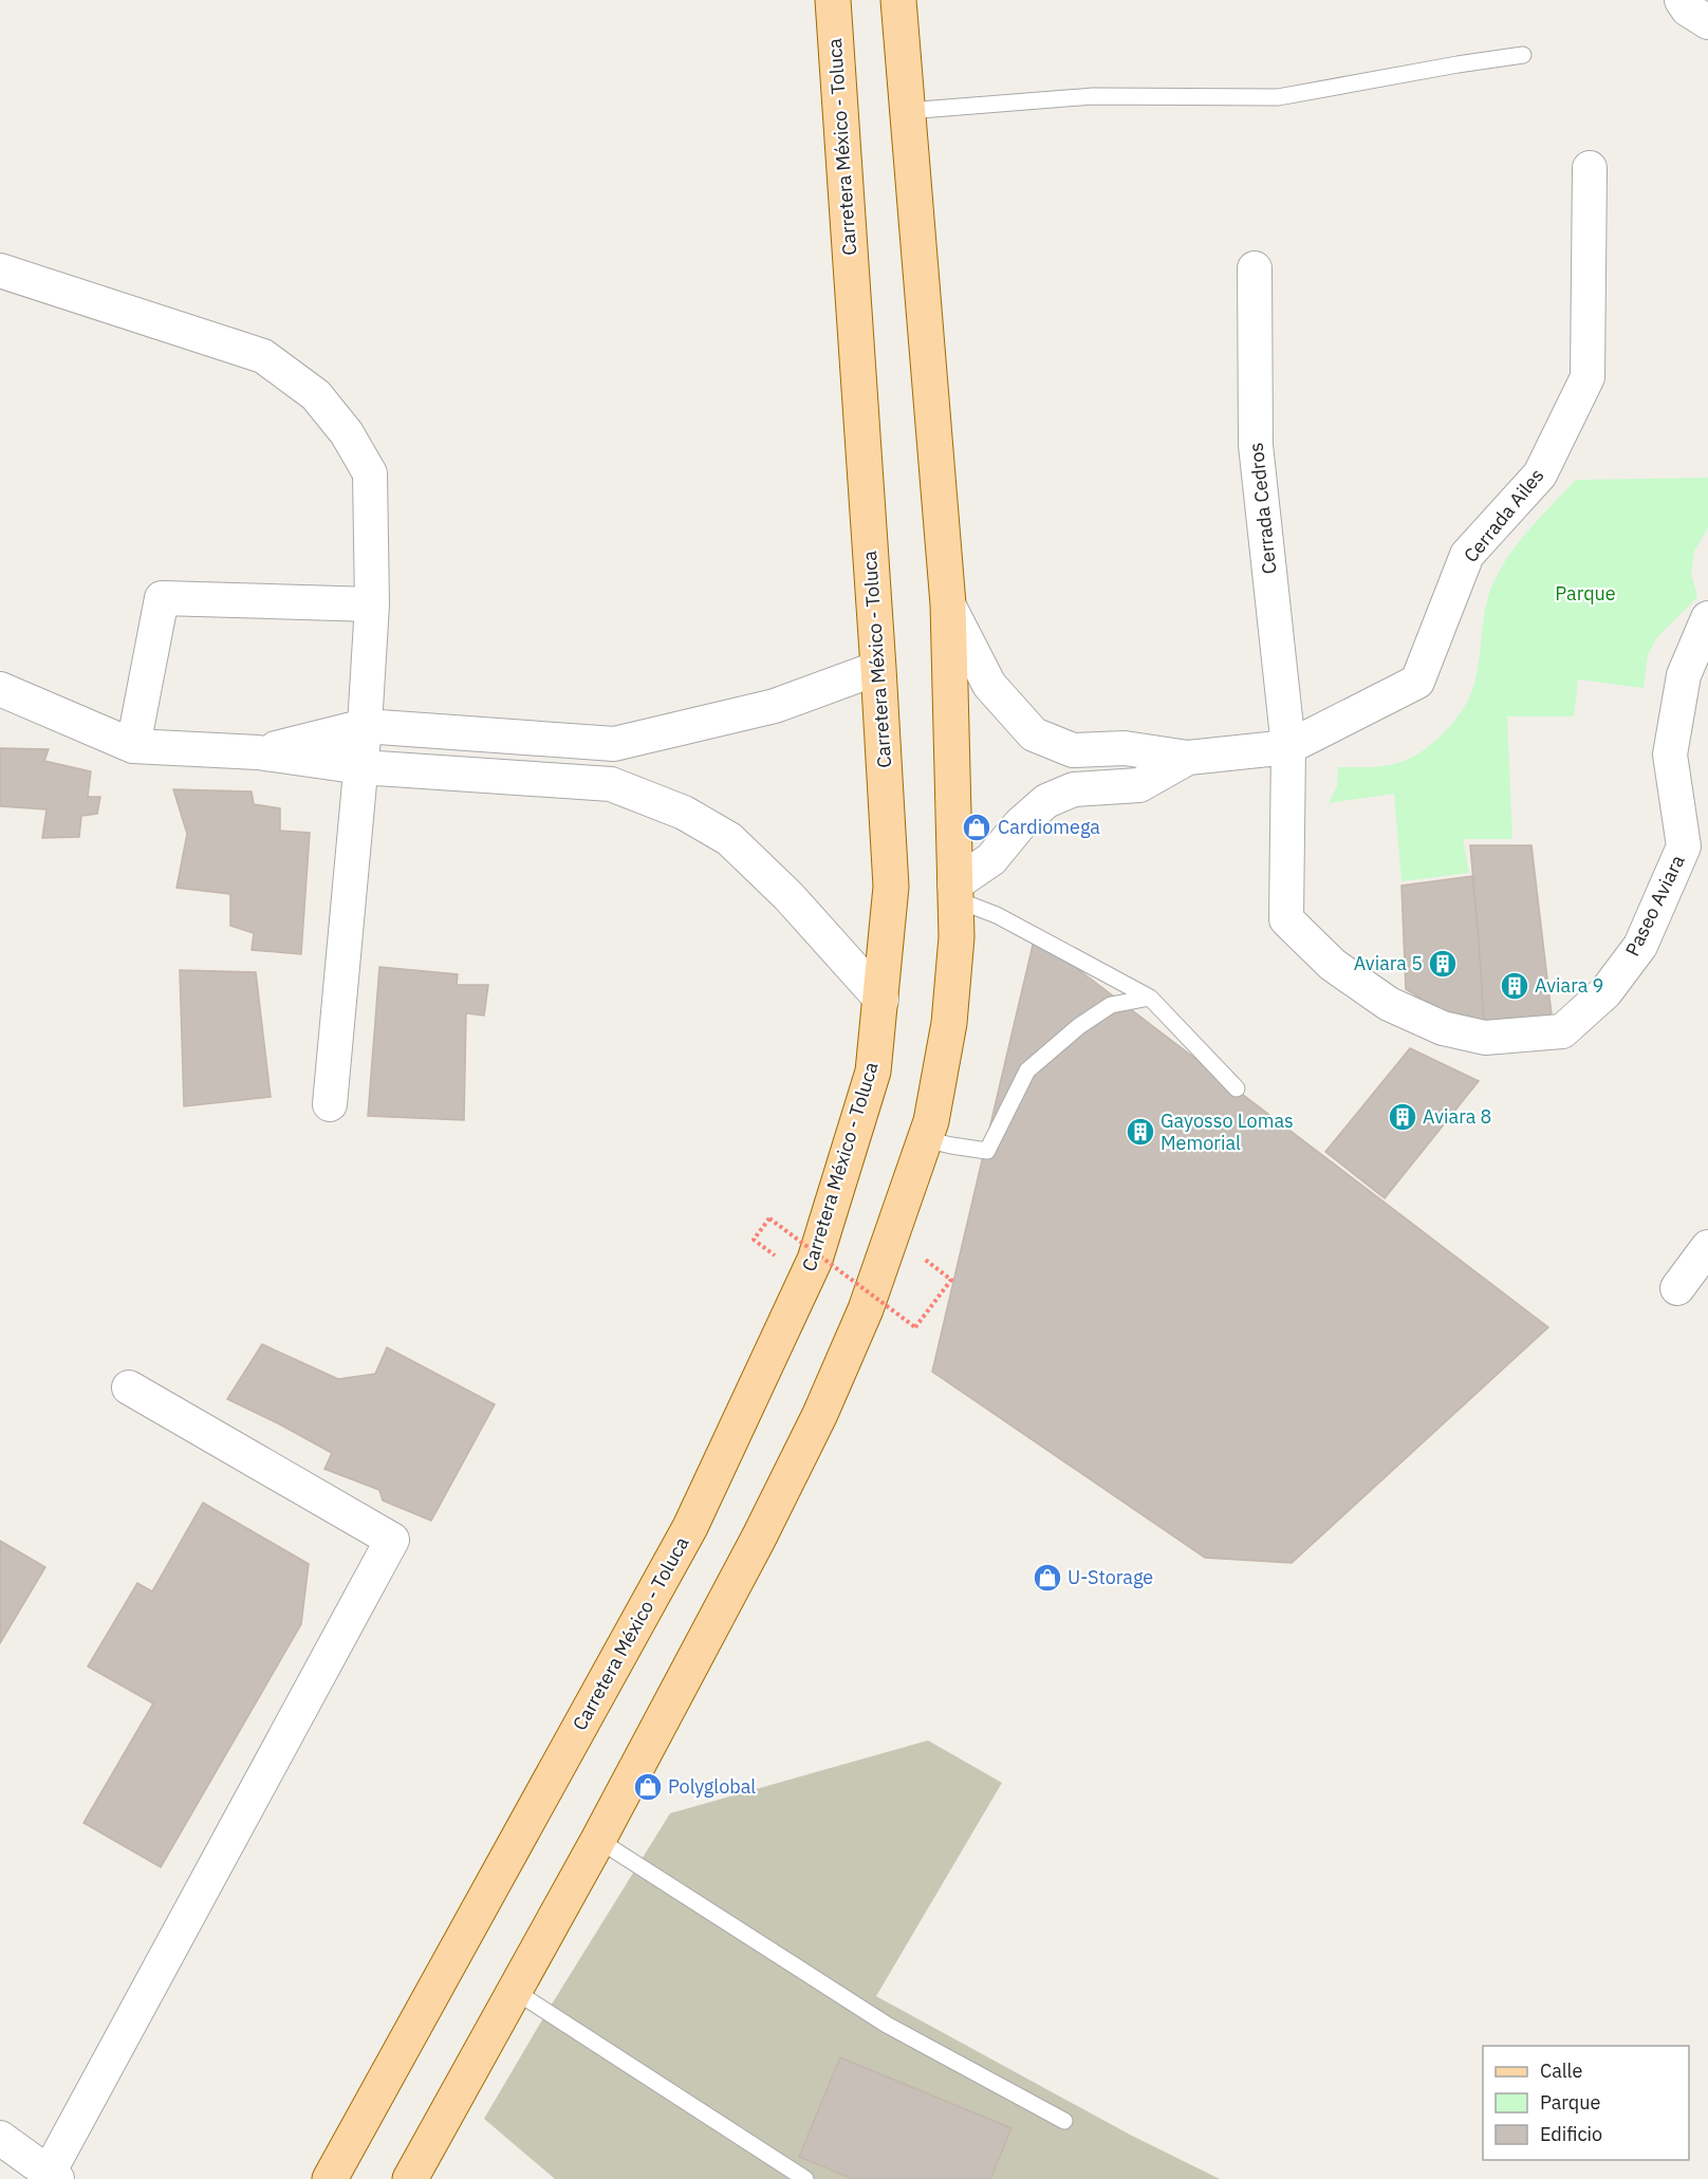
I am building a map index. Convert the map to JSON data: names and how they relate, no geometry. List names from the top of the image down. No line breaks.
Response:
{"streets":{"main road":["Carretera México - Toluca"],"street":["Cerrada Cedros","Cerrada Ailes","Paseo Aviara"]},"crossings":[["Cerrada Cedros","Cerrada Ailes"],["Cerrada Cedros","Paseo Aviara"],["Cerrada Ailes","Paseo Aviara"]],"parks":["Parque"],"places":{"shop":["Cardiomega","U-Storage","Polyglobal"],"building":["Aviara 5","Aviara 9","Aviara 8","Gayosso Lomas Memorial"]},"legend":["Calle","Parque","Edificio"]}
